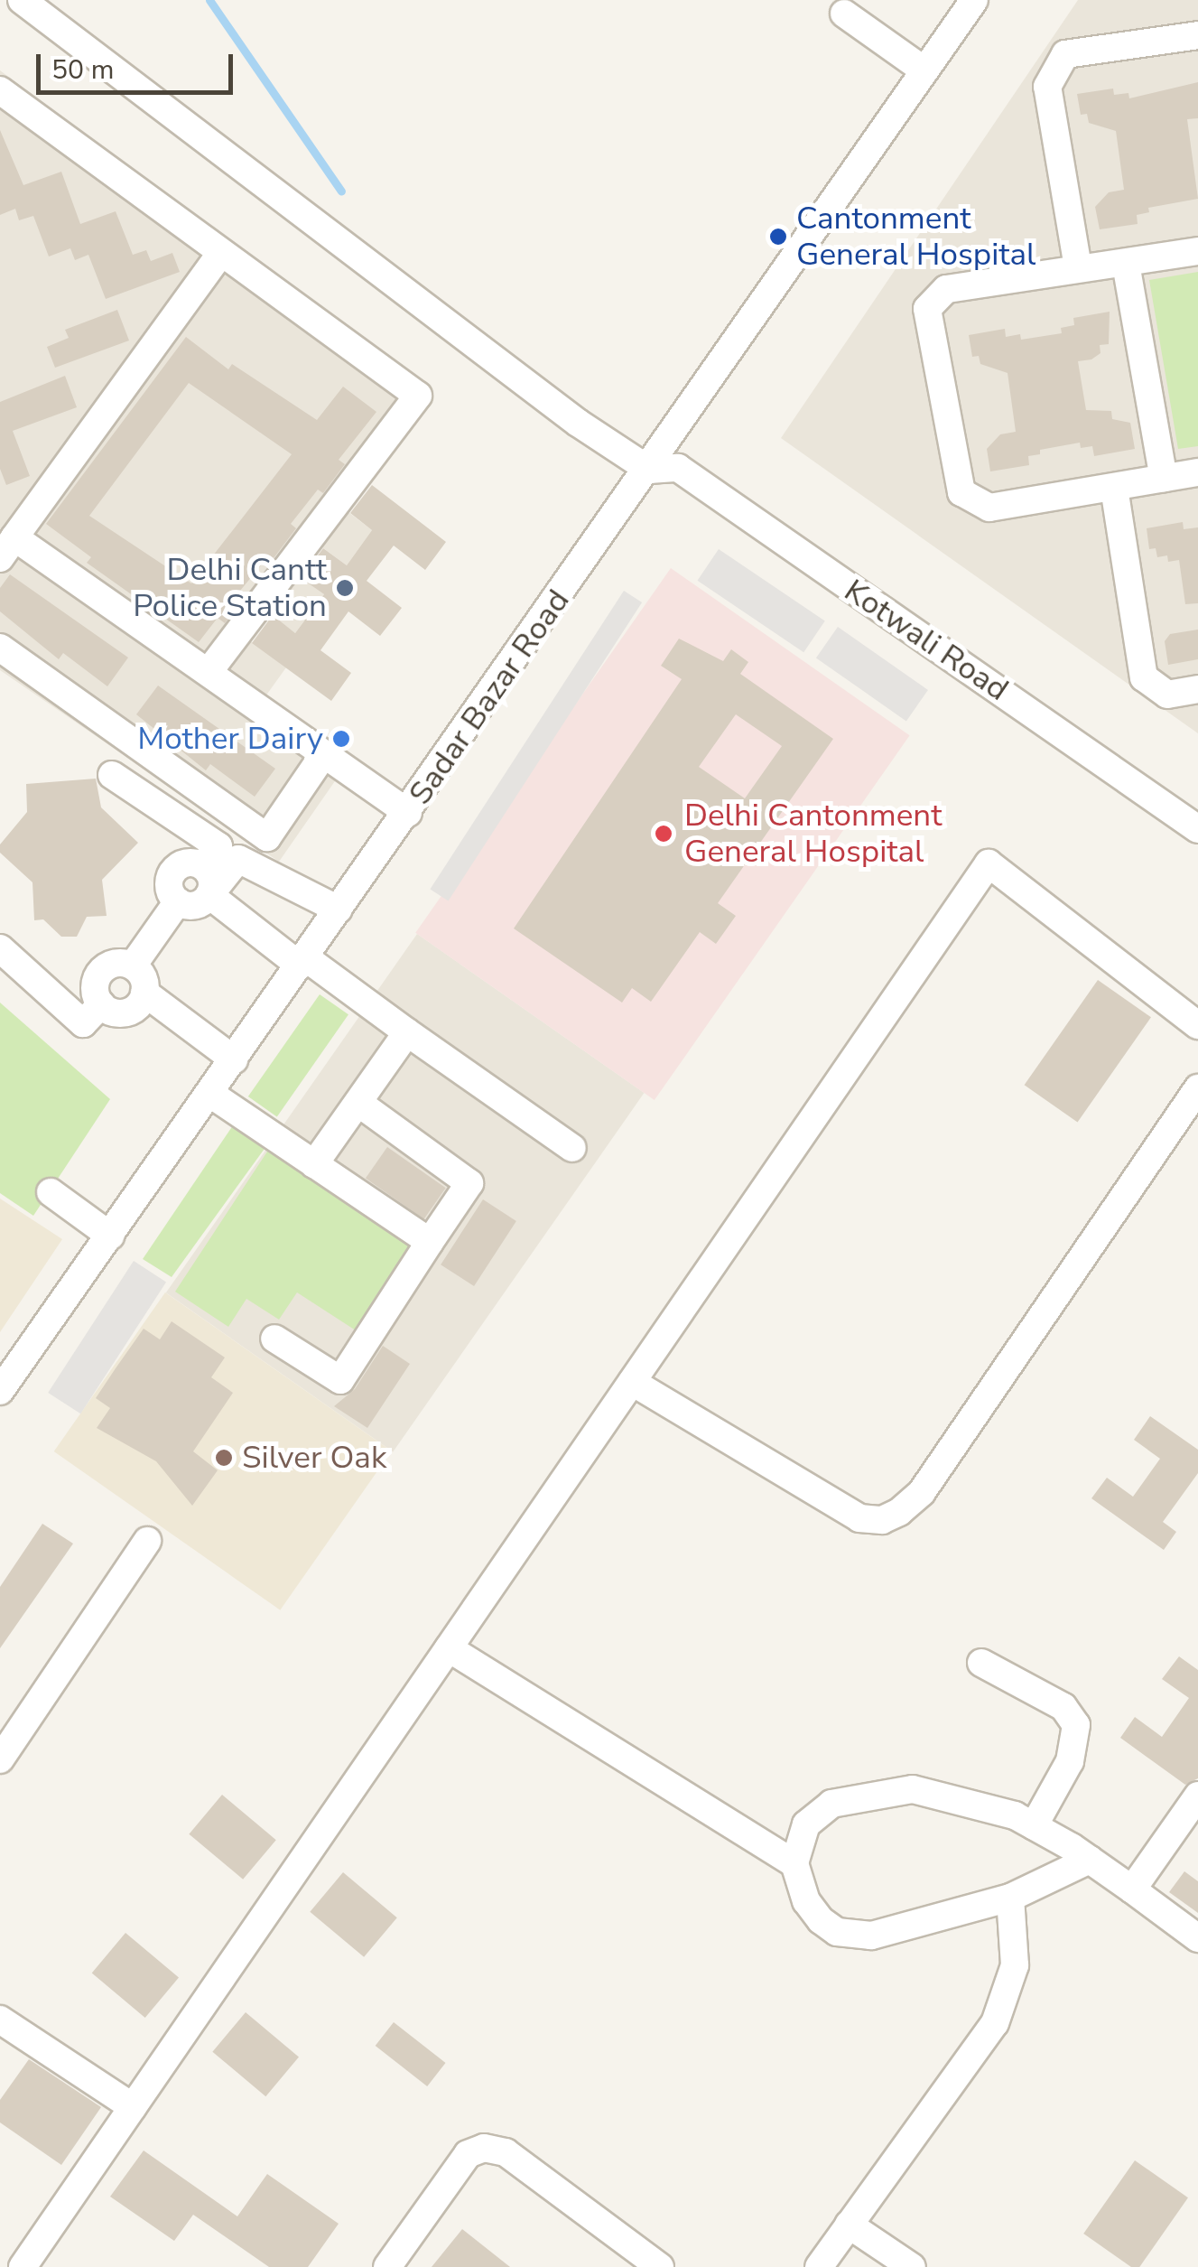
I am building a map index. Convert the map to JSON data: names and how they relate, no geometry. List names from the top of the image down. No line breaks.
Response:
{"streets":{"street":["Kotwali Road","Sadar Bazar Road"]},"crossings":[["Kotwali Road","Sadar Bazar Road"]],"places":["Cantonment General Hospital","Delhi Cantt Police Station","Mother Dairy","Delhi Cantonment General Hospital","Silver Oak"],"scale_bar":"50 m"}
